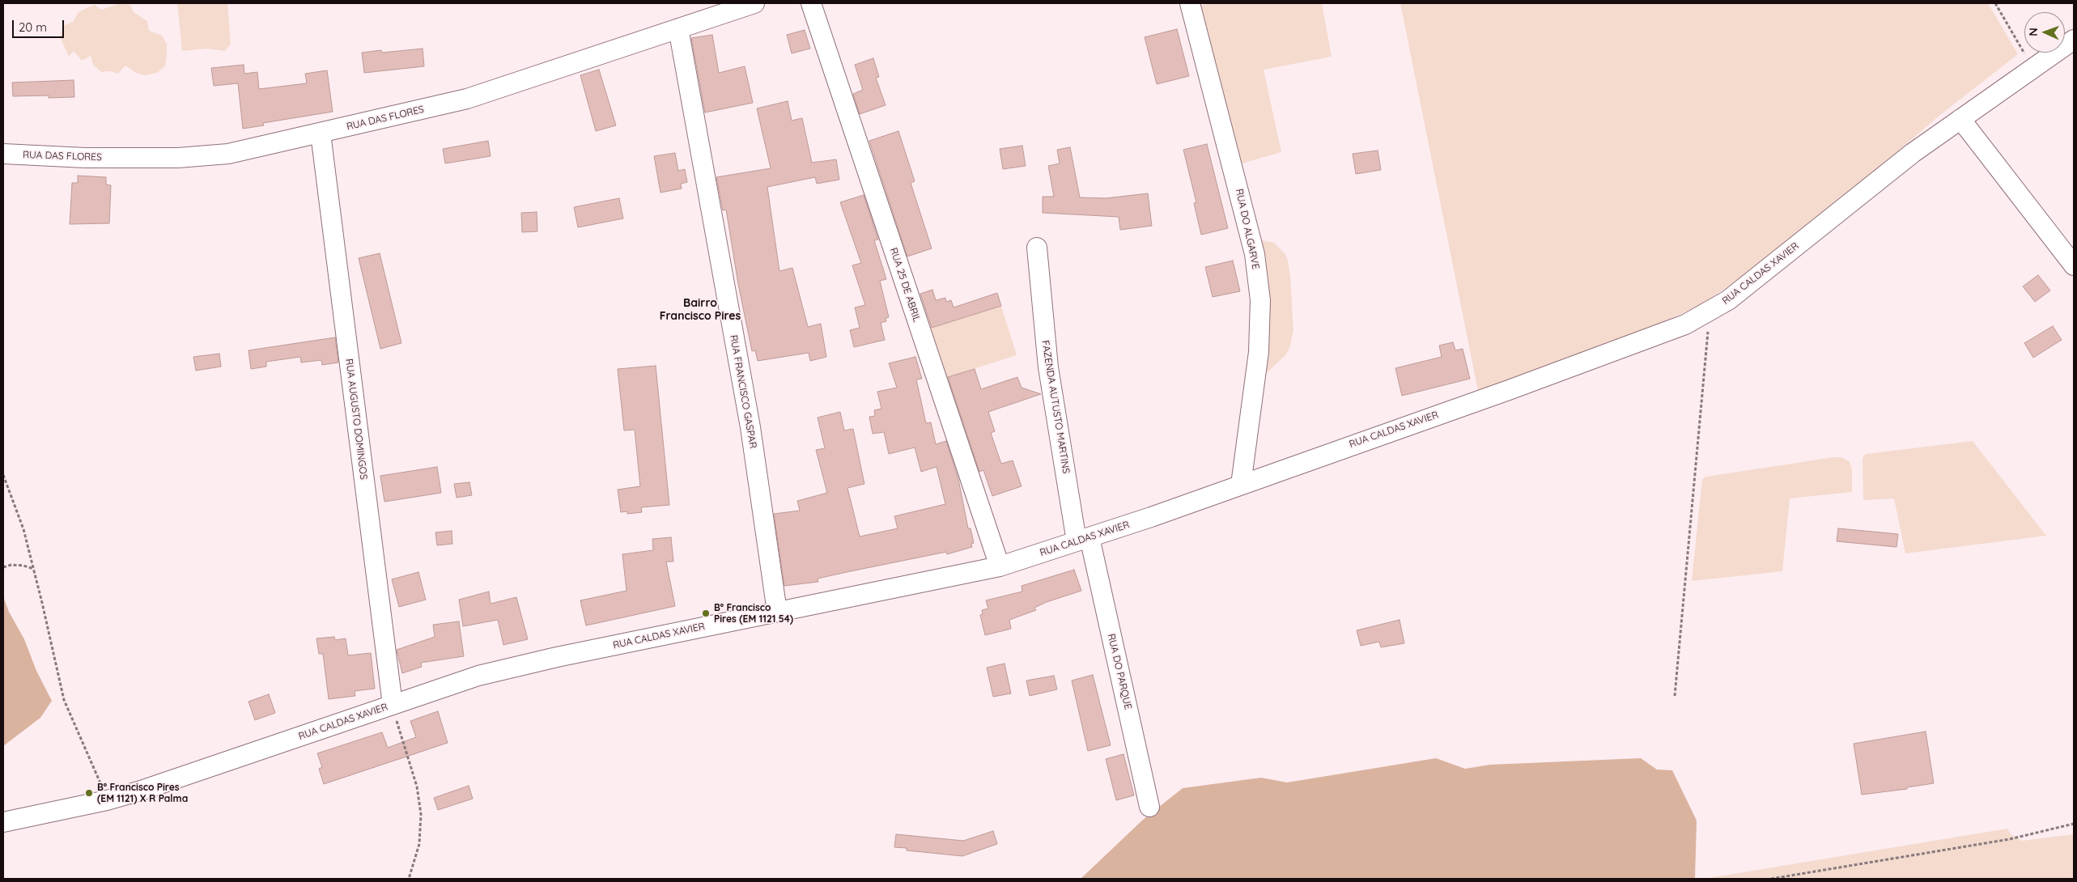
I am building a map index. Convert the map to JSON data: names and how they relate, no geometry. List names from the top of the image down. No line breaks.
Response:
{"streets":{"street":["RUA DAS FLORES","RUA DO ALGARVE","RUA CALDAS XAVIER","RUA 25 DE ABRIL","RUA FRANCISCO GASPAR","FAZENDA AUTUSTO MARTINS","RUA AUGUSTO DOMINGOS","RUA DO PARQUE"]},"crossings":[["RUA DAS FLORES","RUA FRANCISCO GASPAR"],["RUA DAS FLORES","RUA AUGUSTO DOMINGOS"],["RUA DO ALGARVE","RUA CALDAS XAVIER"],["RUA CALDAS XAVIER","RUA 25 DE ABRIL"],["RUA CALDAS XAVIER","RUA FRANCISCO GASPAR"],["RUA CALDAS XAVIER","FAZENDA AUTUSTO MARTINS"],["RUA CALDAS XAVIER","RUA AUGUSTO DOMINGOS"],["RUA CALDAS XAVIER","RUA DO PARQUE"],["FAZENDA AUTUSTO MARTINS","RUA DO PARQUE"]],"districts":["Bairro Francisco Pires"],"places":["Bº Francisco Pires (EM 1121 54)","Bº Francisco Pires (EM 1121) X R Palma"],"scale_bar":"20 m","north":"left"}
